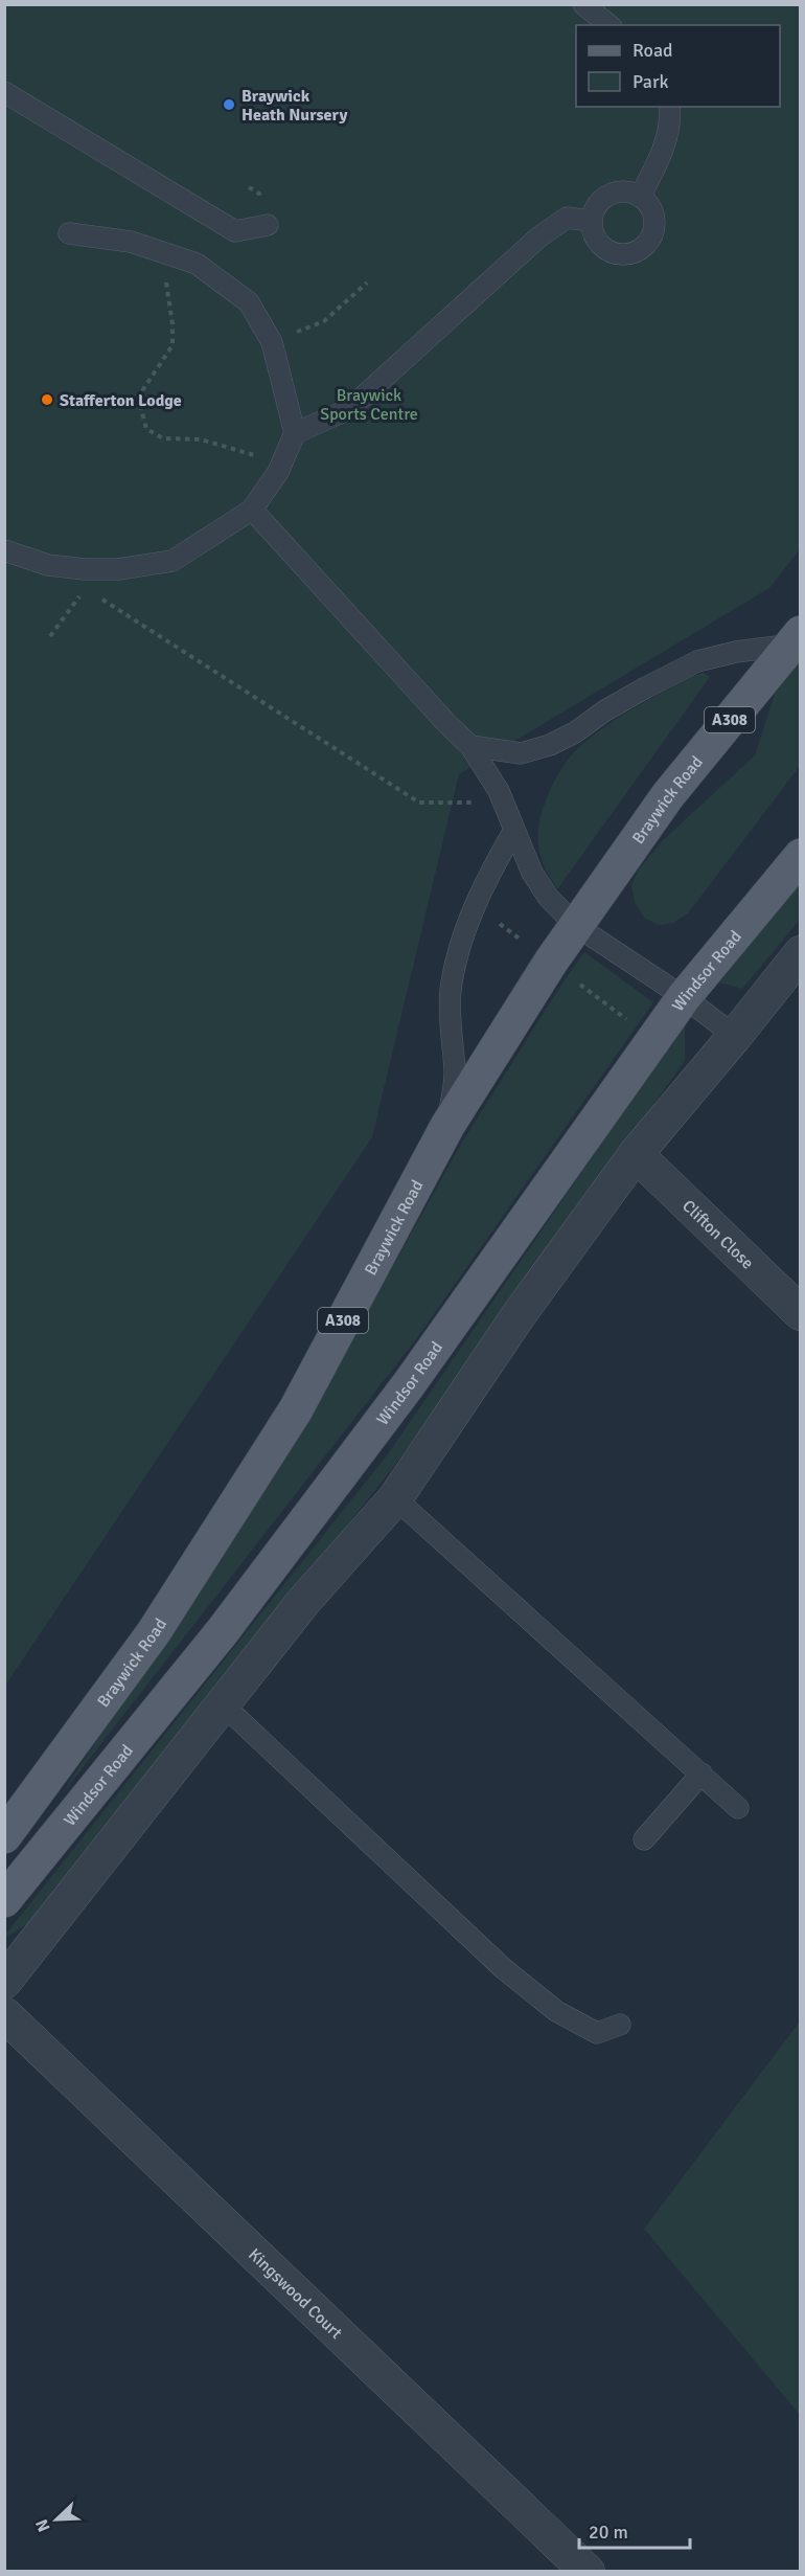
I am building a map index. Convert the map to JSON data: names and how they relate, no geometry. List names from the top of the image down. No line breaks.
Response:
{"streets":{"main road":["A308","Braywick Road","Windsor Road"],"street":["Clifton Close","Kingswood Court"]},"parks":["Braywick Sports Centre"],"places":["Braywick Heath Nursery","Stafferton Lodge"],"legend":["Road","Park"],"scale_bar":"20 m","north":"bottom left"}
